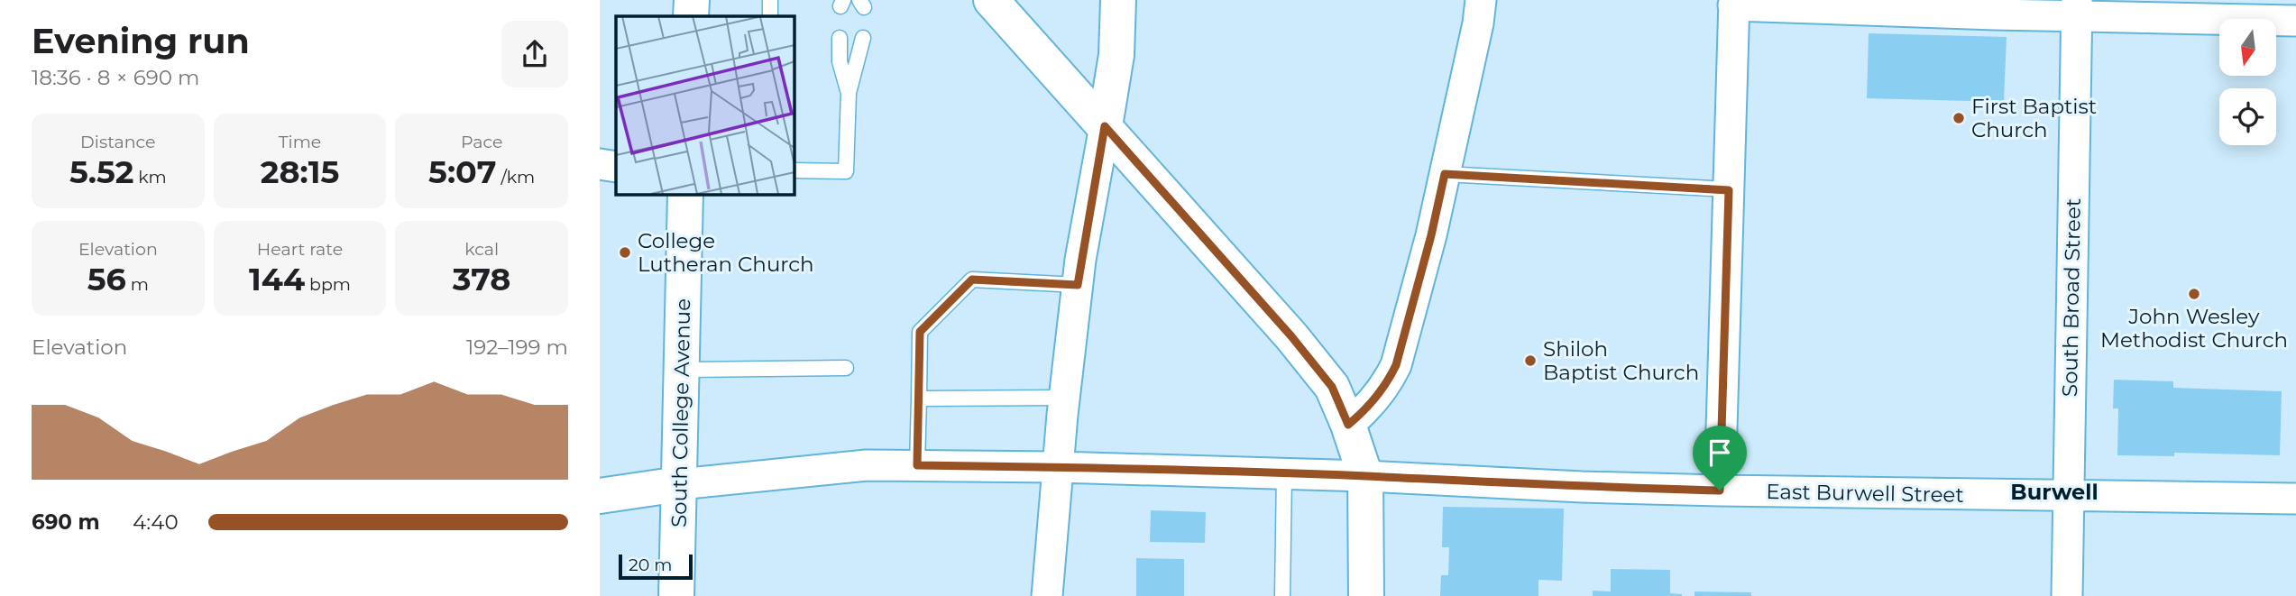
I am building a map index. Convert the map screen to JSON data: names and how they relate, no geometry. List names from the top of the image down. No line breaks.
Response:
{"streets":{"street":["South Broad Street","South College Avenue","East Burwell Street"]},"crossings":[["South Broad Street","East Burwell Street"],["South College Avenue","East Burwell Street"]],"districts":["Burwell"],"places":["First Baptist Church","College Lutheran Church","John Wesley Methodist Church","Shiloh Baptist Church"],"scale_bar":"20 m","north":"bottom","page":{"heading":["Evening run","18:36 · 8 × 690 m"],"stats":[["Distance","5.52 km"],["Time","28:15"],["Pace","5:07 /km"],["Elevation","56 m"],["Heart rate","144 bpm"],["kcal","378"]],"chart":["Elevation","192–199 m"],"list":[{"name":"690 m","note":"4:40"}],"scale":"20 m"}}
